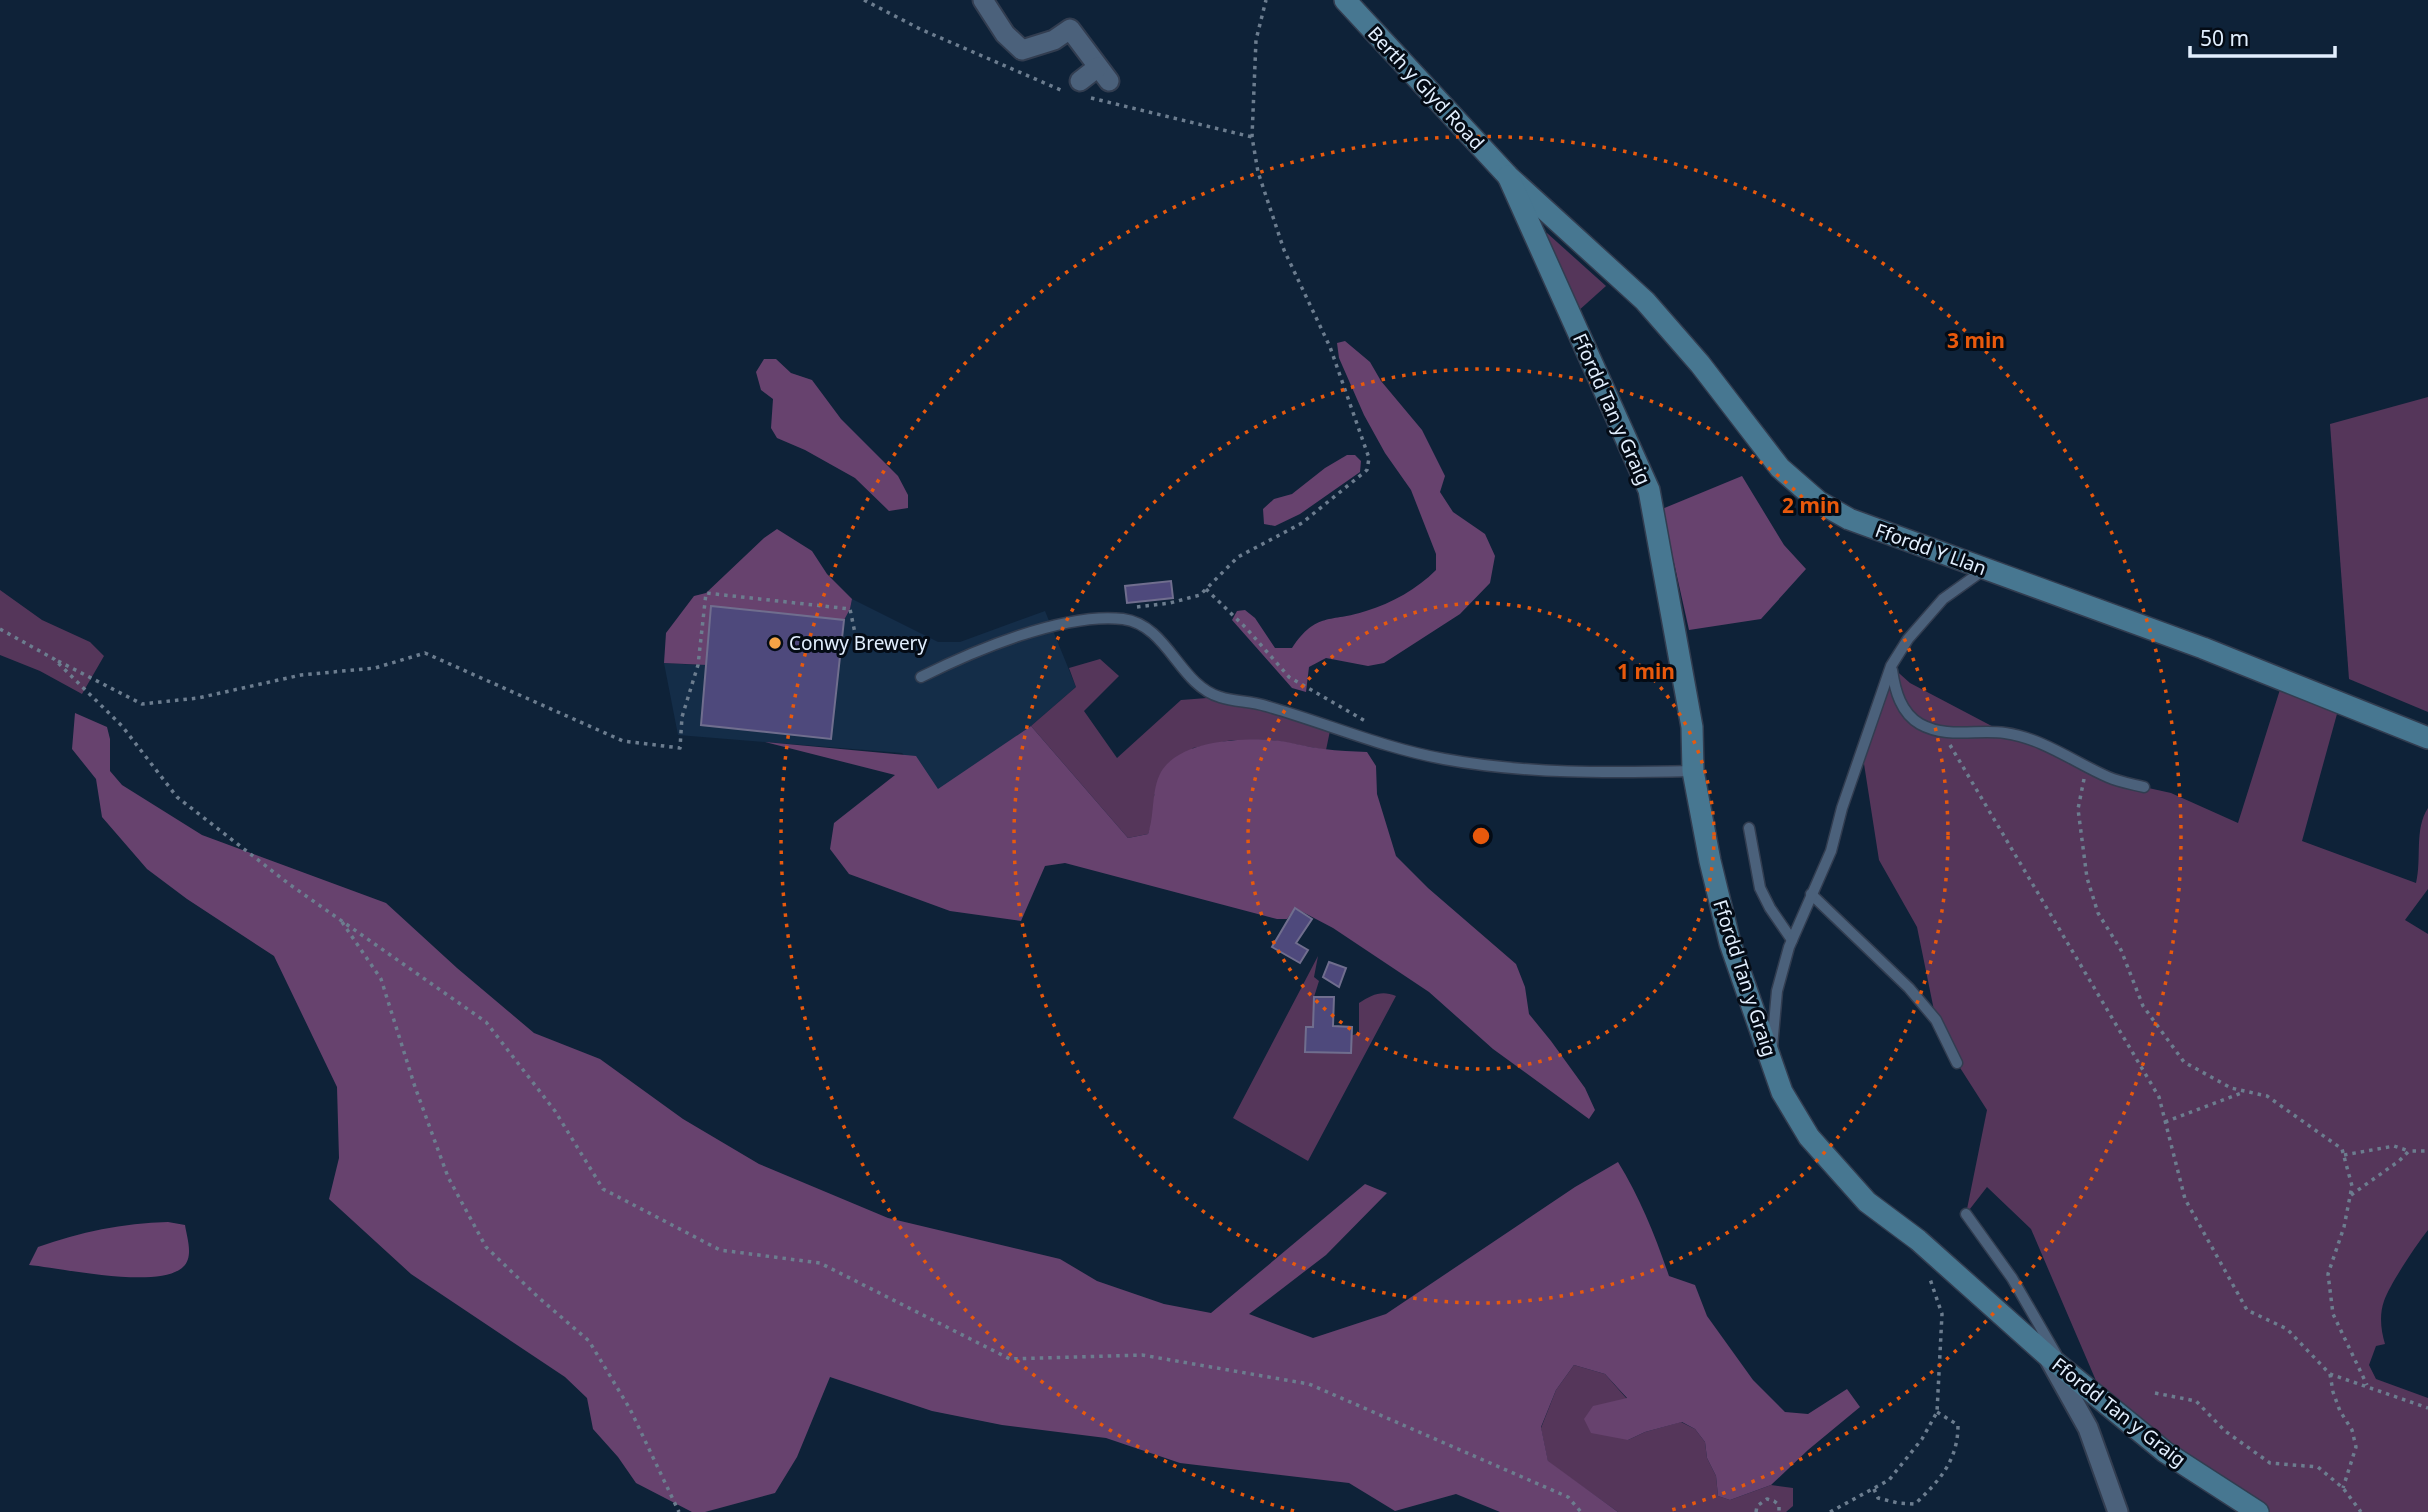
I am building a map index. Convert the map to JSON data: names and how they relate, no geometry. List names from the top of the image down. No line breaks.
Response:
{"streets":{"street":["Berth y Glyd Road","Ffordd Tan y Graig","Ffordd Y Llan"]},"crossings":[["Berth y Glyd Road","Ffordd Tan y Graig"],["Berth y Glyd Road","Ffordd Y Llan"],["Ffordd Tan y Graig","Ffordd Y Llan"]],"places":["Conwy Brewery"],"scale_bar":"50 m","rings":["3 min","2 min","1 min"]}
